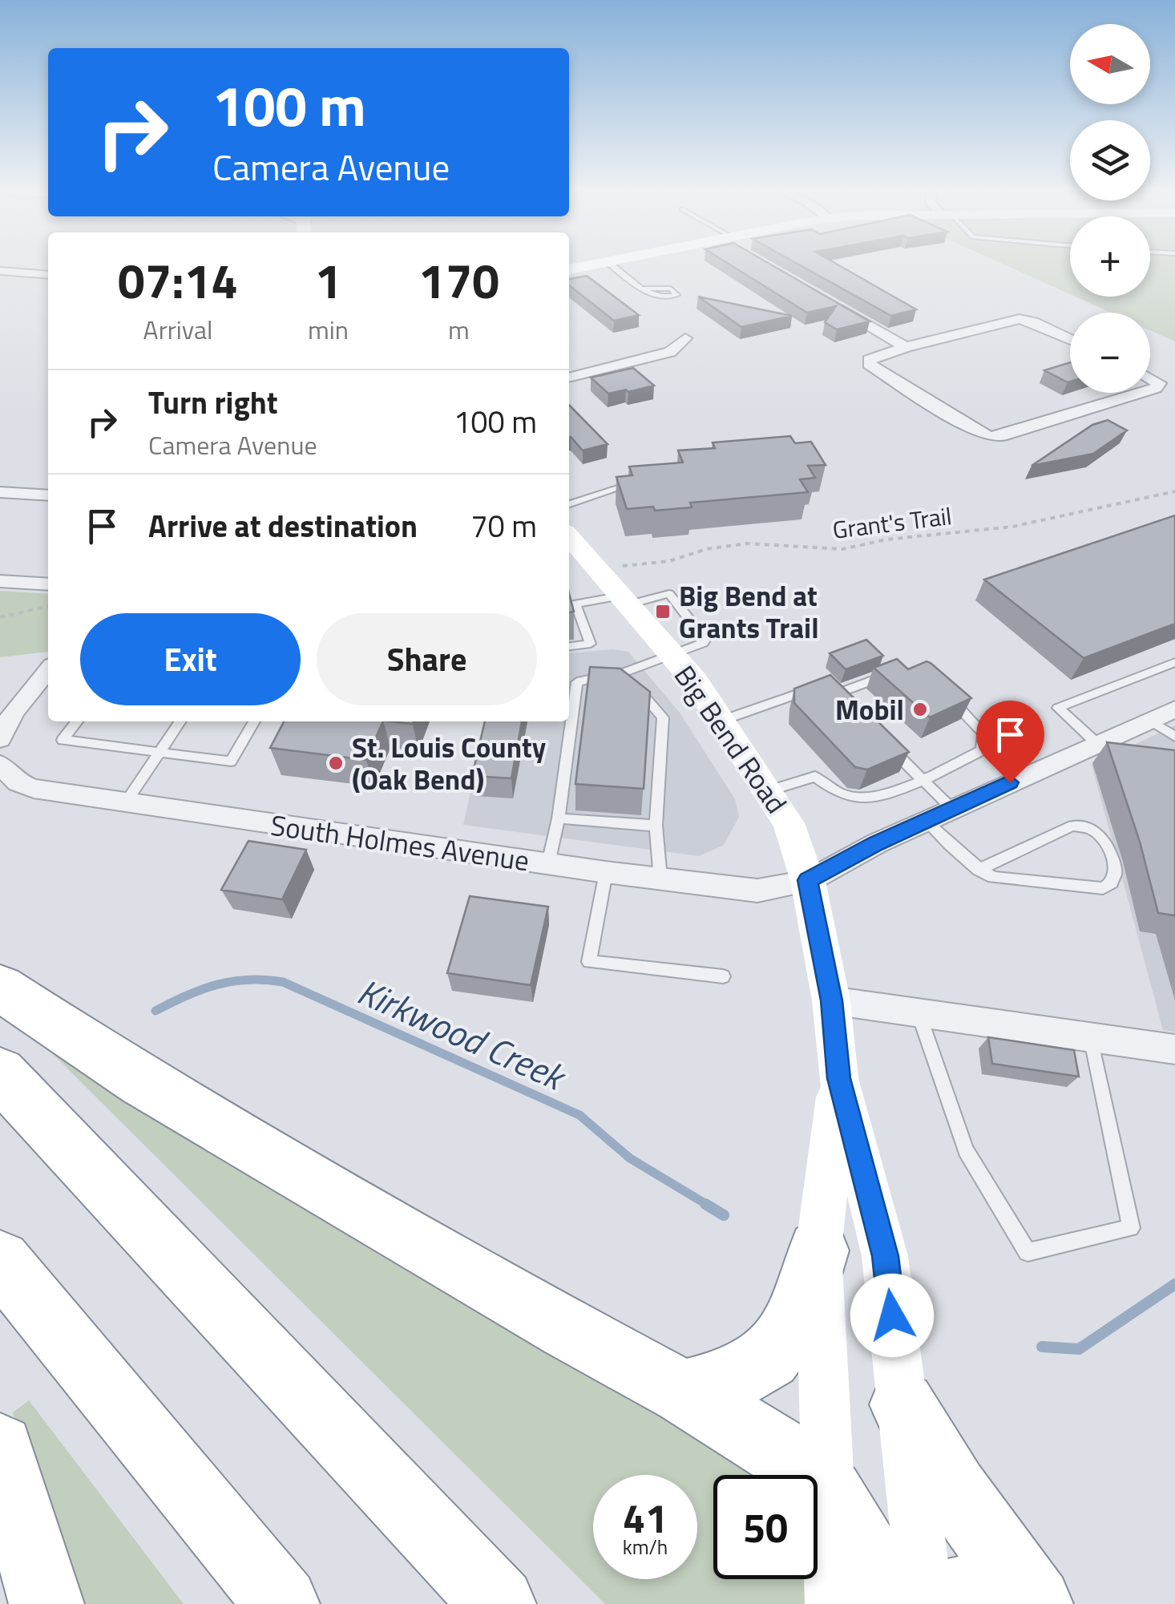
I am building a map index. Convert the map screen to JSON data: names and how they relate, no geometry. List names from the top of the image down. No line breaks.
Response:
{"streets":{"main road":["Big Bend Road"],"street":["South Holmes Avenue"],"path":["Grant's Trail"]},"crossings":[["Grant's Trail","Big Bend Road"],["Big Bend Road","South Holmes Avenue"]],"water":["Kirkwood Creek"],"places":{"transit":["Big Bend at Grants Trail"],"other":["Mobil","St. Louis County (Oak Bend)"]},"north":"left","page":{"map_buttons":["+","−"],"turn":["100 m","Camera Avenue"],"eta":["07:14","Arrival","1","min","170","m"],"list":[{"name":"Turn right","note":"Camera Avenue","value":"100 m"},{"name":"Arrive at destination","value":"70 m"}],"buttons":["Exit","Share"],"speed":"41 km/h","limit":"50"}}
